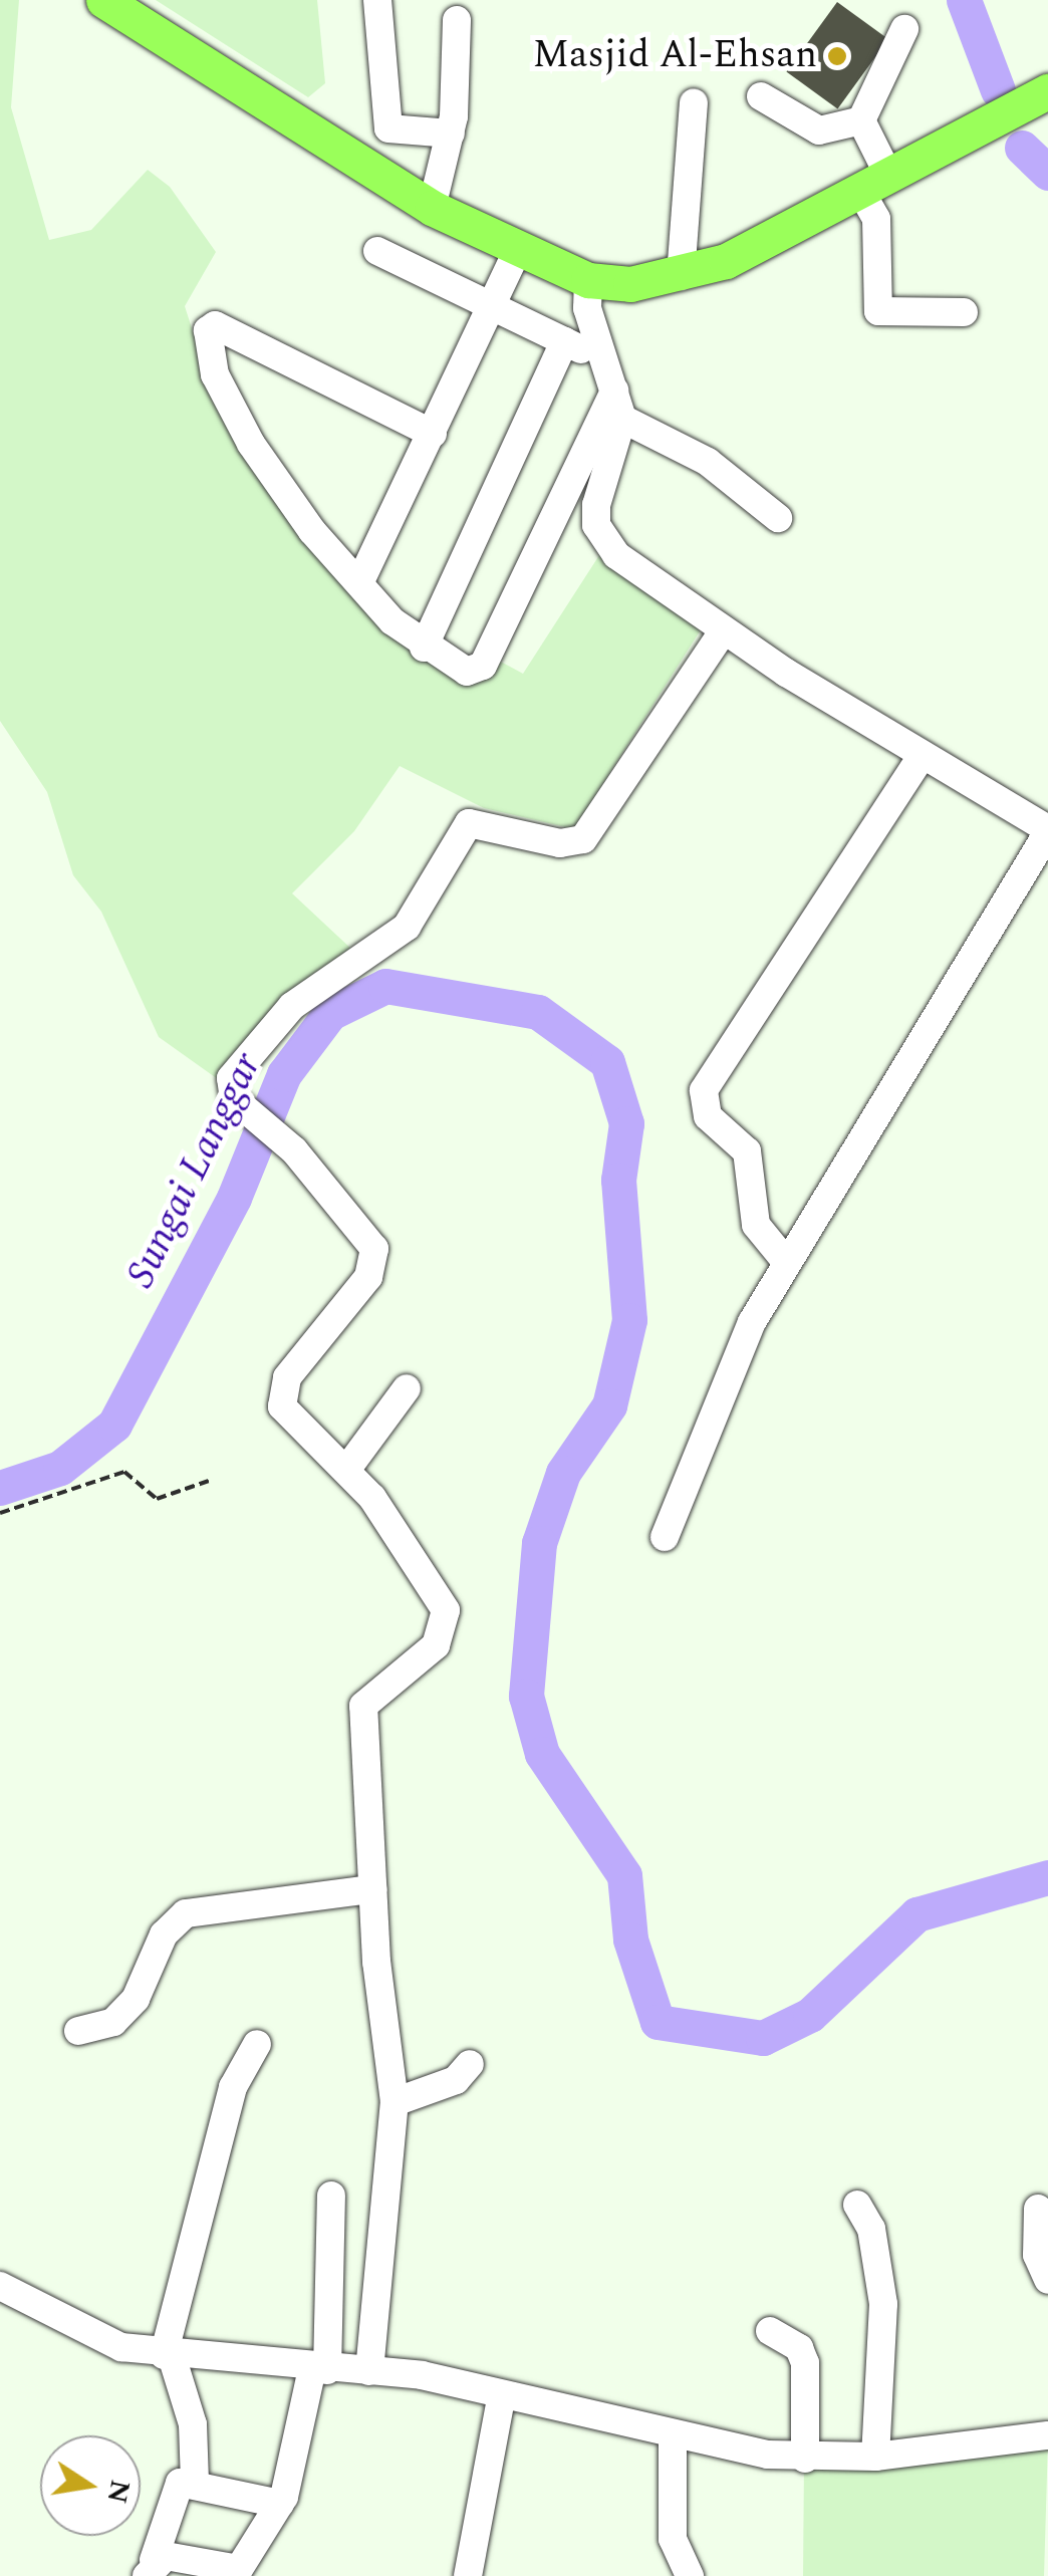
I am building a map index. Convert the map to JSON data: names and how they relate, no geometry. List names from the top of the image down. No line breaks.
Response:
{"water":["Sungai Langgar"],"places":["Masjid Al-Ehsan"],"north":"right"}
